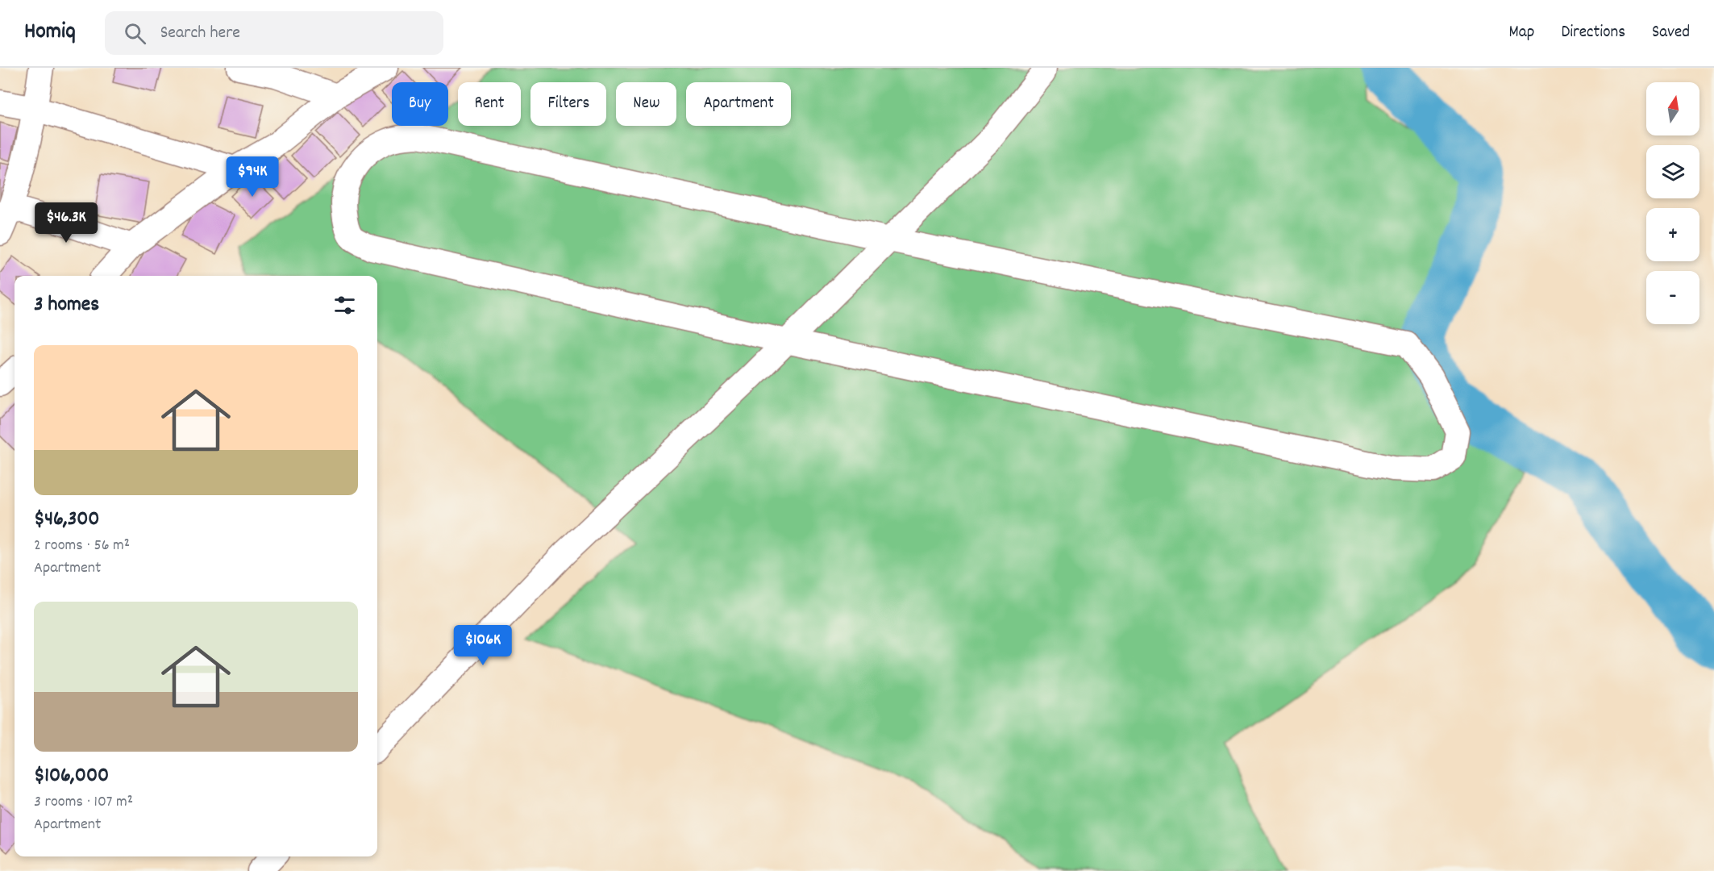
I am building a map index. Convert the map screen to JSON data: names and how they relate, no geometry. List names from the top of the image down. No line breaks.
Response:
{"north":"top","page":{"header":"Homiq","search":"Search here","nav":["Map","Directions","Saved"],"map_buttons":["+","−"],"chip":["Buy","Rent","Filters","New","Apartment"],"price":["$94K","$46.3K","$106K"],"heading":"3 homes","list":[{"name":"$46,300","note":"2 rooms · 56 m² · Apartment"},{"name":"$106,000","note":"3 rooms · 107 m² · Apartment"}]}}
